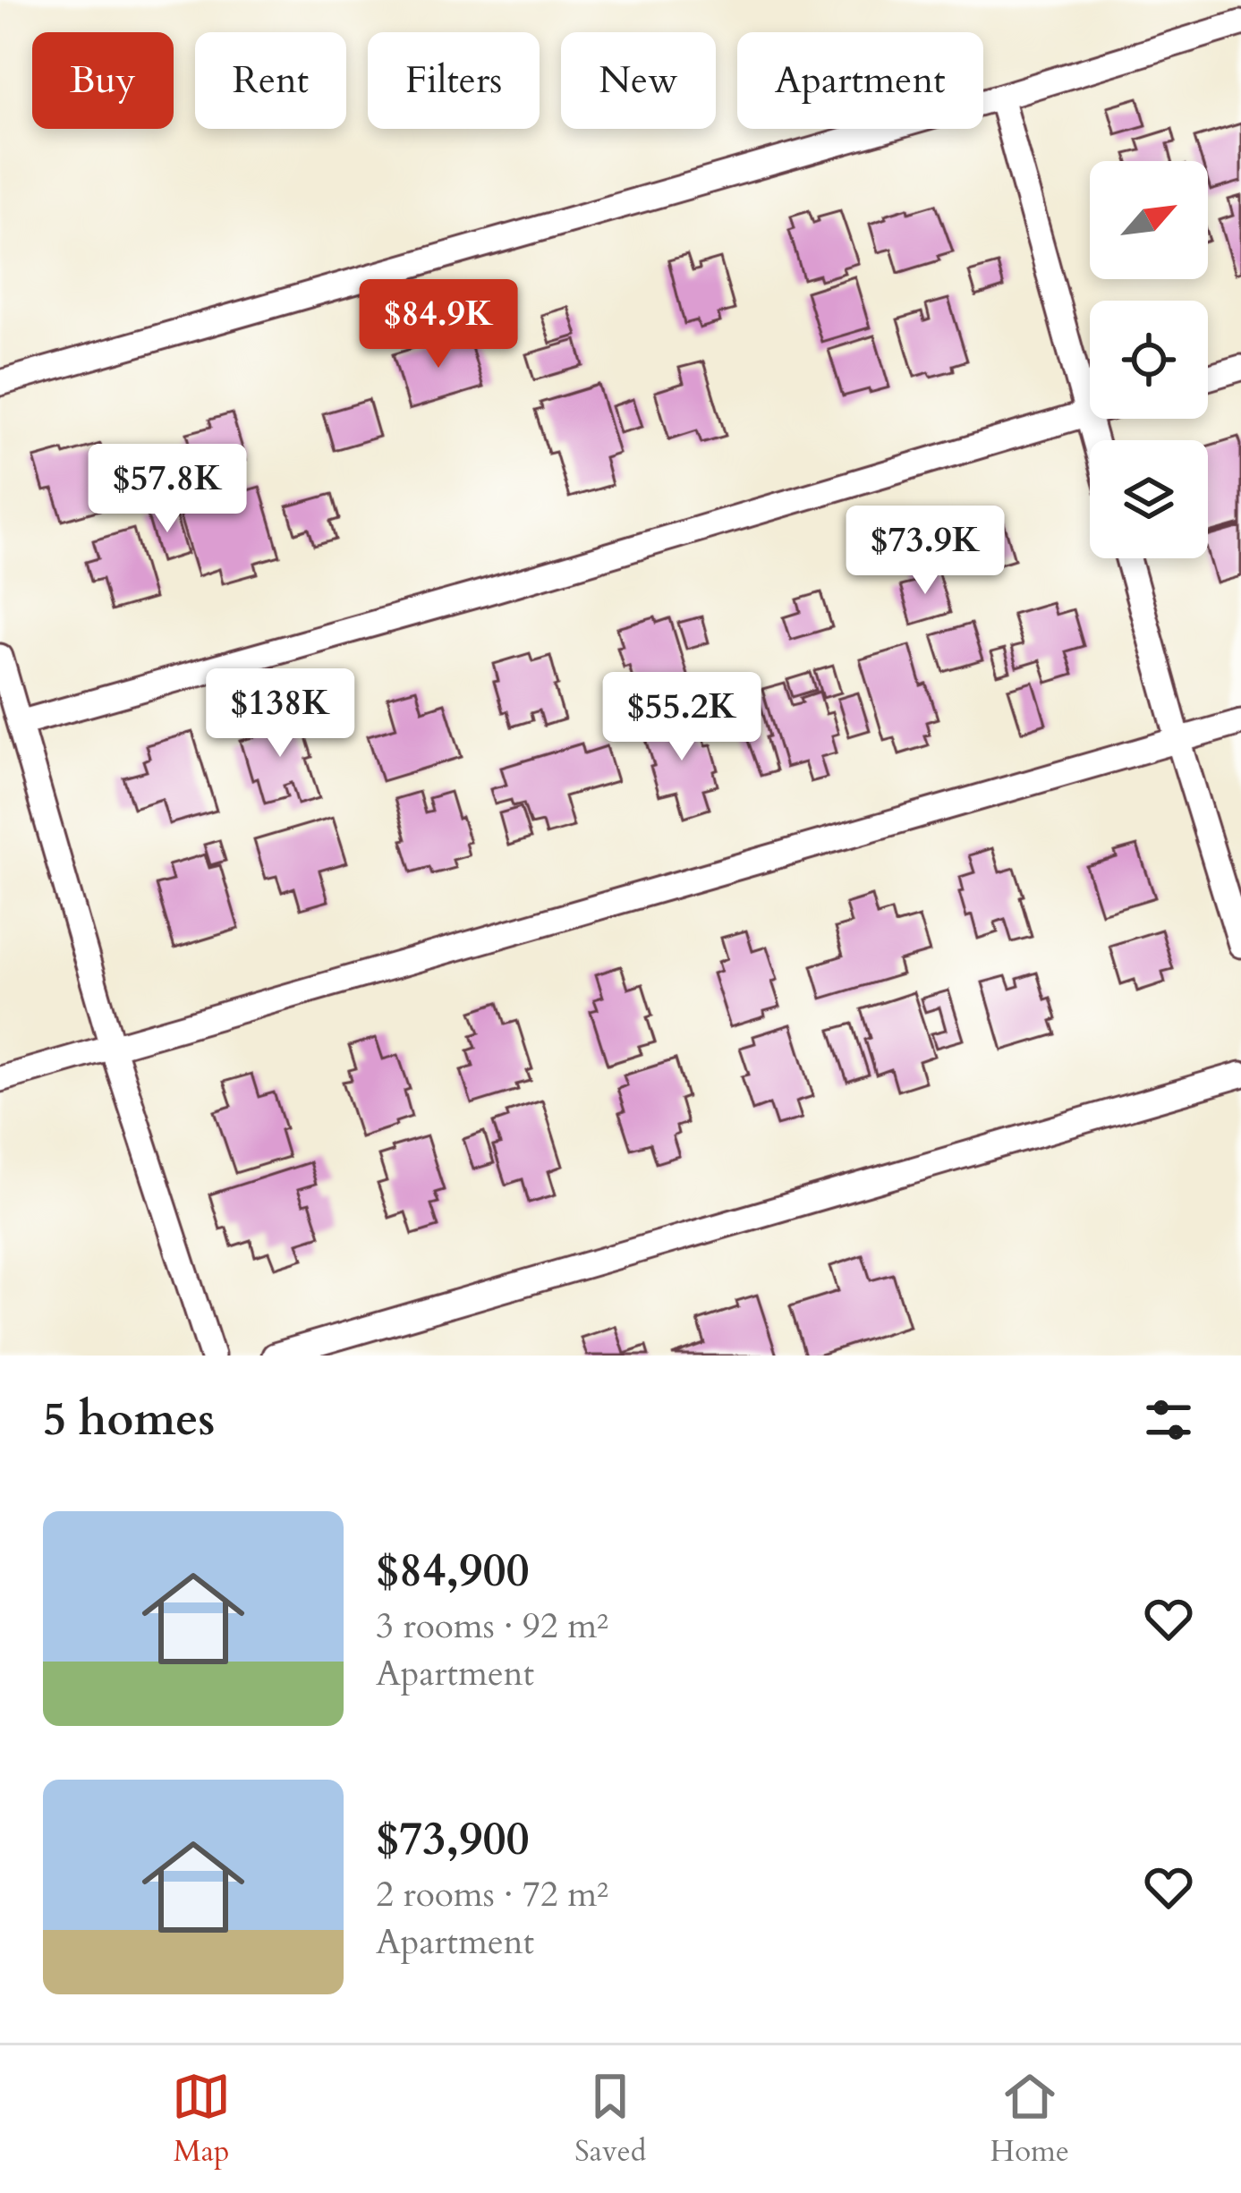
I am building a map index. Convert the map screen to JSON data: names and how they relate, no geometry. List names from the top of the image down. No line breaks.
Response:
{"north":"top right","page":{"chip":["Buy","Rent","Filters","New","Apartment"],"price":["$84.9K","$57.8K","$73.9K","$138K","$55.2K"],"heading":"5 homes","list":[{"name":"$84,900","note":"3 rooms · 92 m² · Apartment"},{"name":"$73,900","note":"2 rooms · 72 m² · Apartment"}],"tabs":["Map","Saved","Home"]}}
